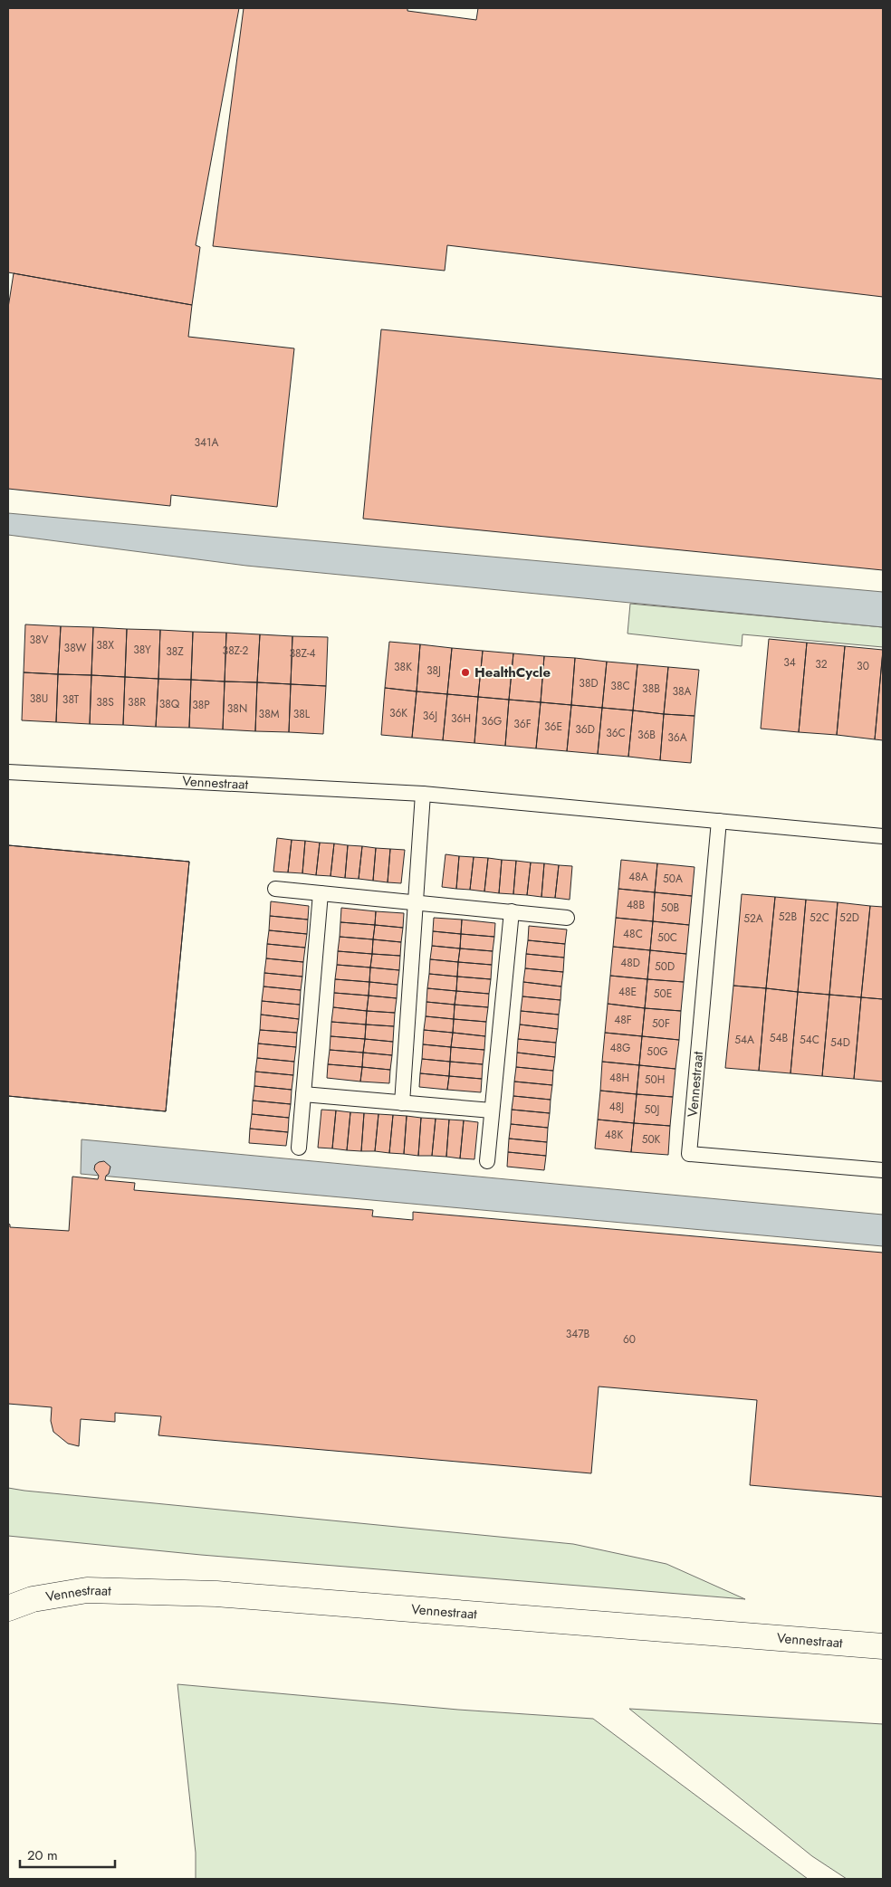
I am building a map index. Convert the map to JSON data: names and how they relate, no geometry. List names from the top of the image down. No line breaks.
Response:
{"streets":{"street":["Vennestraat"]},"places":["HealthCycle"],"house_numbers":["341A","38V","38X","38W","38Y","38Z-2","38Z","38Z-4","34","32","30","38K","38J","38D","38C","38B","38A","38U","38T","38S","38R","38Q","38P","38N","36K","38M","38L","36J","36H","36G","36F","36E","36D","36C","36B","36A","48A","50A","48B","50B","52B","52C","52D","52A","48C","50C","48D","50D","48E","50E","48F","50F","54B","54A","54C","54D","48G","50G","48H","50H","48J","50J","48K","50K","347B","60"],"scale_bar":"20 m"}
